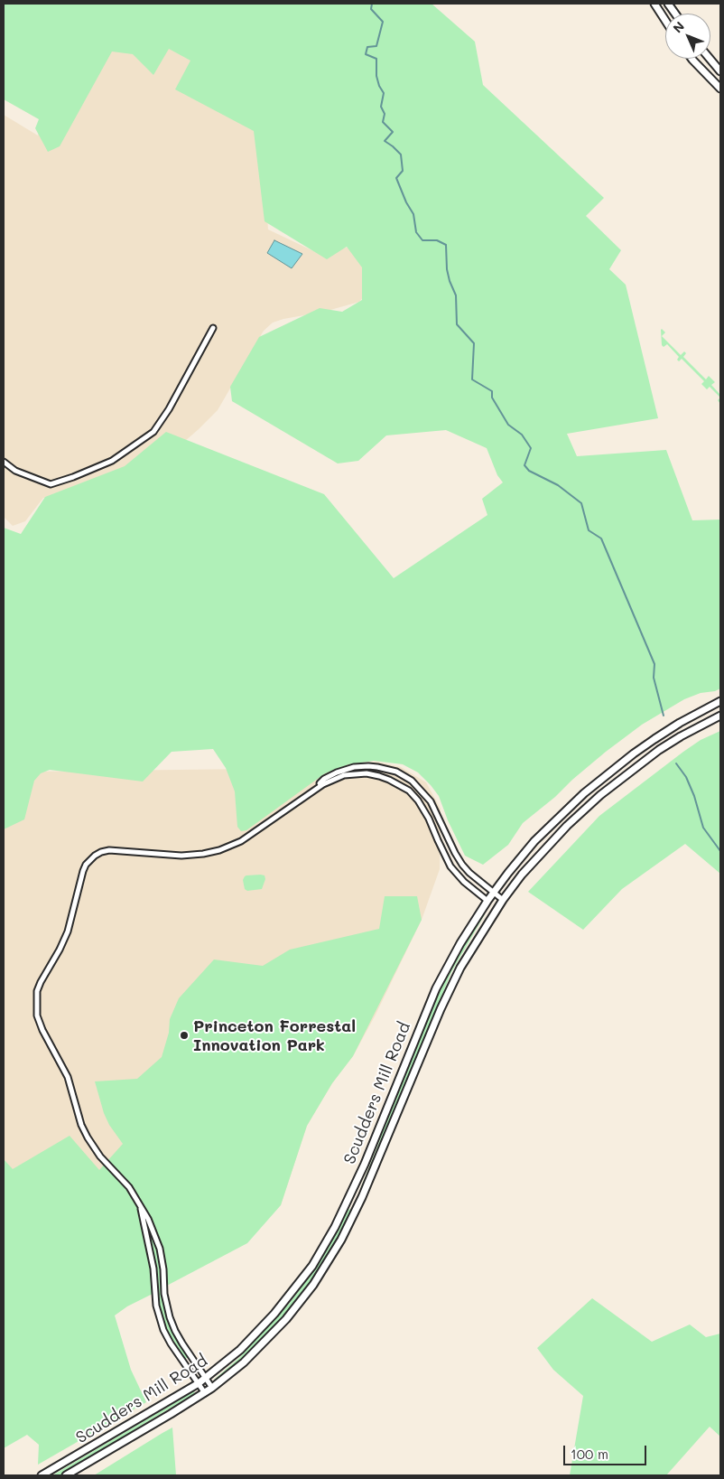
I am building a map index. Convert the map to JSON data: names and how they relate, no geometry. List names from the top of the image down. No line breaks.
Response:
{"streets":{"main road":["Scudders Mill Road"]},"places":["Princeton Forrestal Innovation Park"],"scale_bar":"100 m","north":"top left"}
